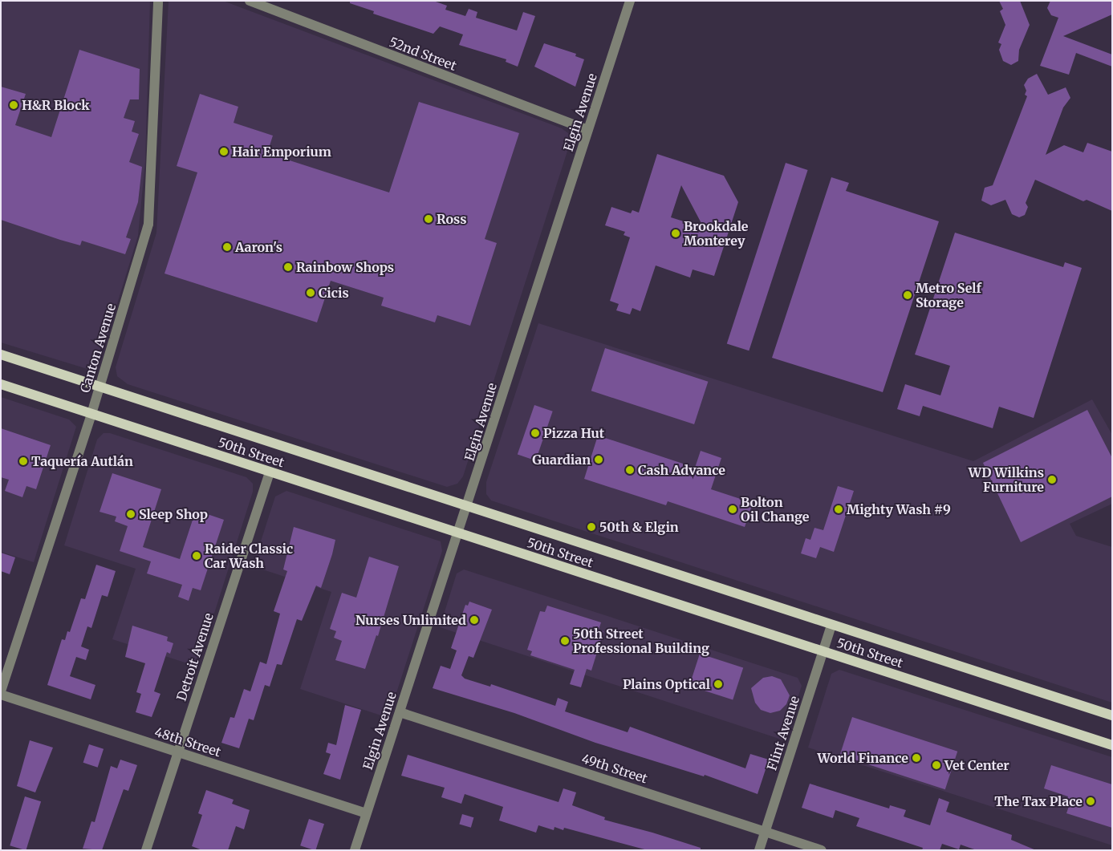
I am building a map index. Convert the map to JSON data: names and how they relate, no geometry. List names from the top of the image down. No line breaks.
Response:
{"streets":{"main road":["50th Street"],"street":["52nd Street","Elgin Avenue","Canton Avenue","Detroit Avenue","Flint Avenue","48th Street","49th Street"]},"crossings":[["52nd Street","Elgin Avenue"],["Elgin Avenue","50th Street"],["Elgin Avenue","48th Street"],["Elgin Avenue","49th Street"],["Canton Avenue","50th Street"],["50th Street","Detroit Avenue"],["50th Street","Flint Avenue"],["Detroit Avenue","48th Street"],["Flint Avenue","49th Street"]],"places":["H&R Block","Hair Emporium","Ross","Brookdale Monterey","Aaron's","Rainbow Shops","Cicis","Metro Self Storage","Pizza Hut","Guardian","Taquería Autlán","Cash Advance","WD Wilkins Furniture","Bolton Oil Change","Mighty Wash #9","Sleep Shop","50th & Elgin","Raider Classic Car Wash","Nurses Unlimited","50th Street Professional Building","Plains Optical","World Finance","Vet Center","The Tax Place"]}
